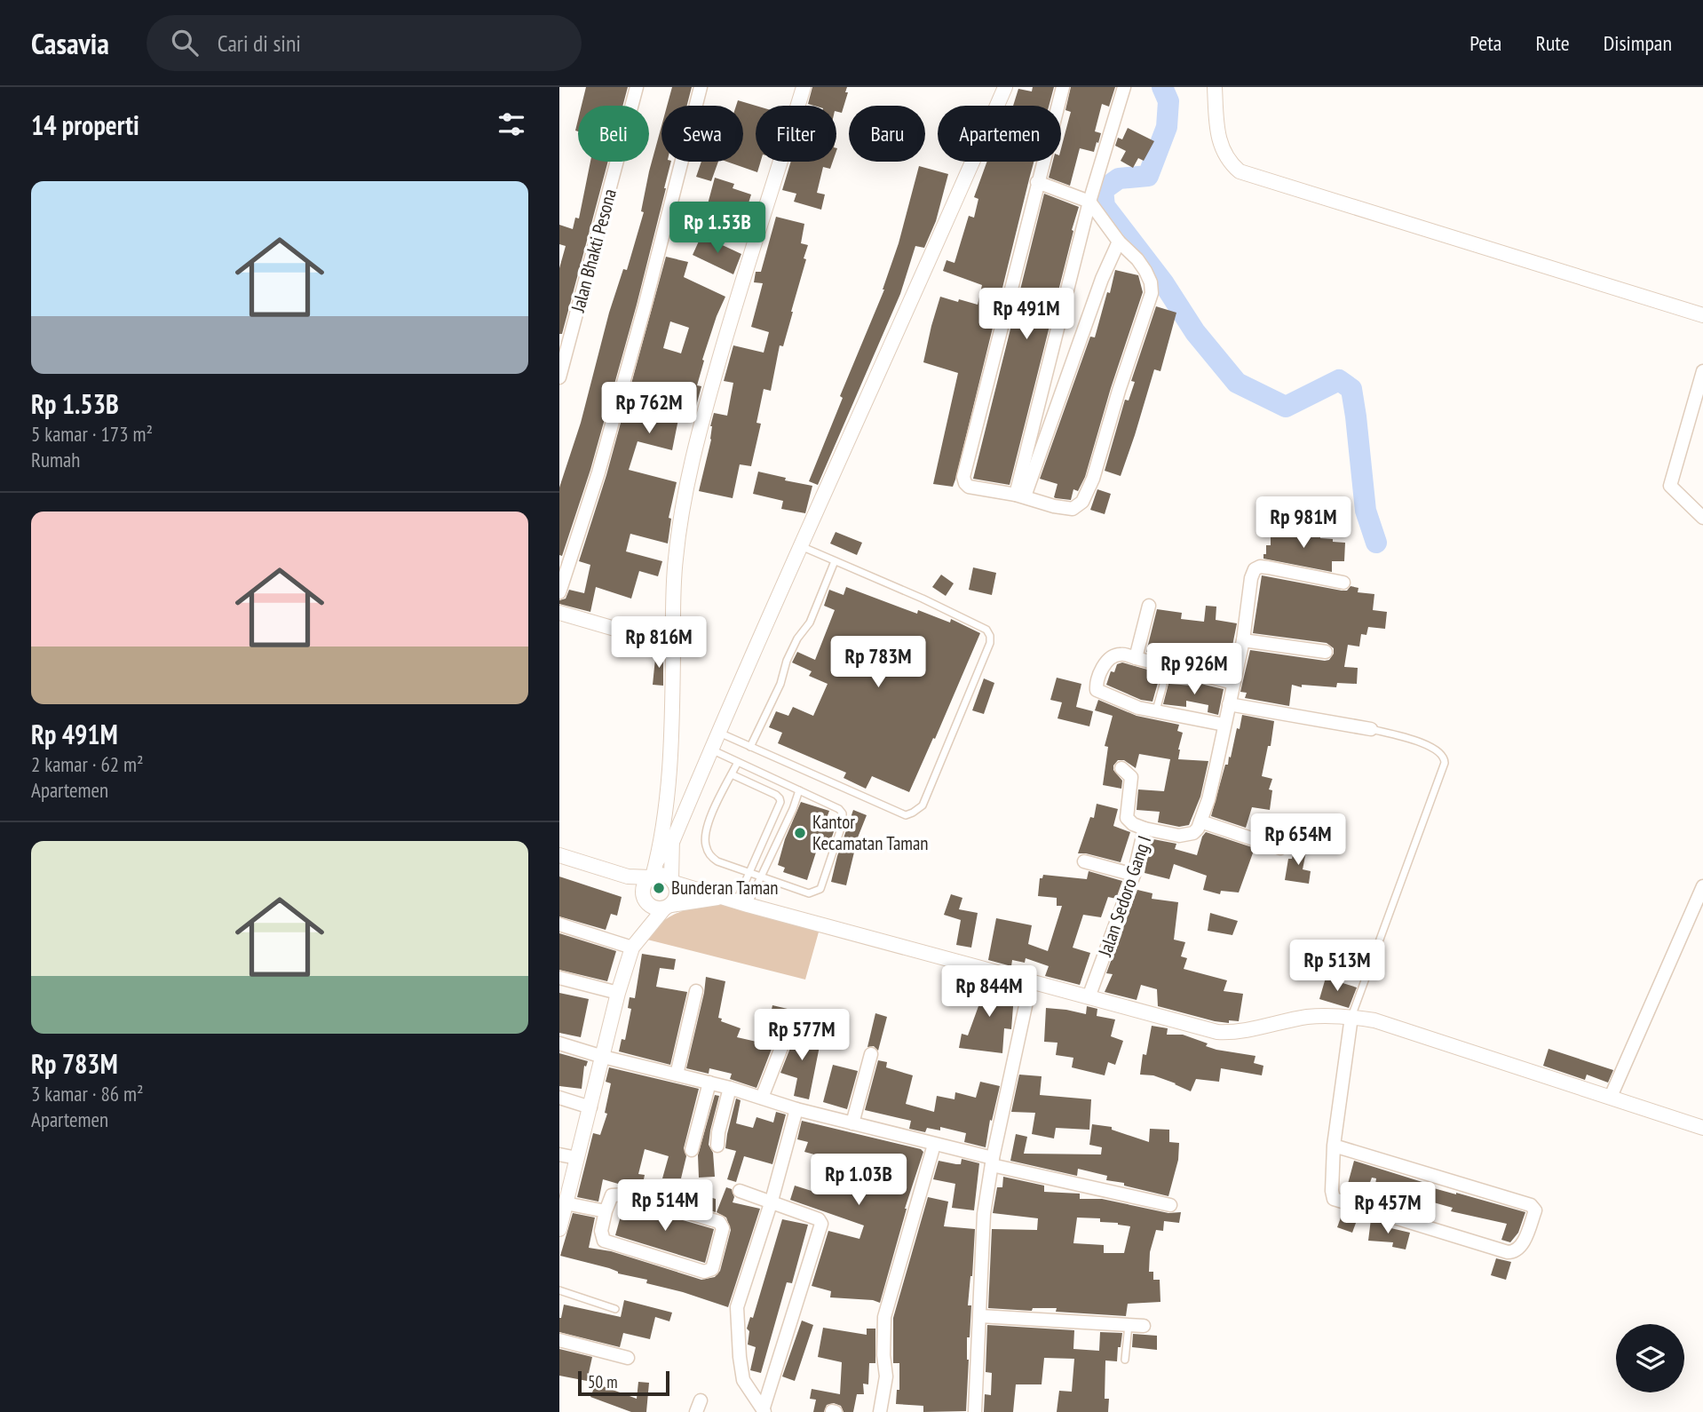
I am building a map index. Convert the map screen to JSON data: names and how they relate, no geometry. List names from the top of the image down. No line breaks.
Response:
{"streets":{"street":["Jalan Bhakti Pesona","Jalan Sedoro Gang I"]},"places":["Kantor Kecamatan Taman","Bunderan Taman"],"scale_bar":"50 m","page":{"header":"Casavia","search":"Cari di sini","nav":["Peta","Rute","Disimpan"],"heading":"14 properti","chip":["Beli","Sewa","Filter","Baru","Apartemen"],"list":[{"name":"Rp 1.53B","note":"5 kamar · 173 m² · Rumah"},{"name":"Rp 491M","note":"2 kamar · 62 m² · Apartemen"},{"name":"Rp 783M","note":"3 kamar · 86 m² · Apartemen"}],"price":["Rp 1.53B","Rp 491M","Rp 762M","Rp 981M","Rp 816M","Rp 783M","Rp 926M","Rp 654M","Rp 513M","Rp 844M","Rp 577M","Rp 1.03B","Rp 514M","Rp 457M"],"scale":"50 m"}}
